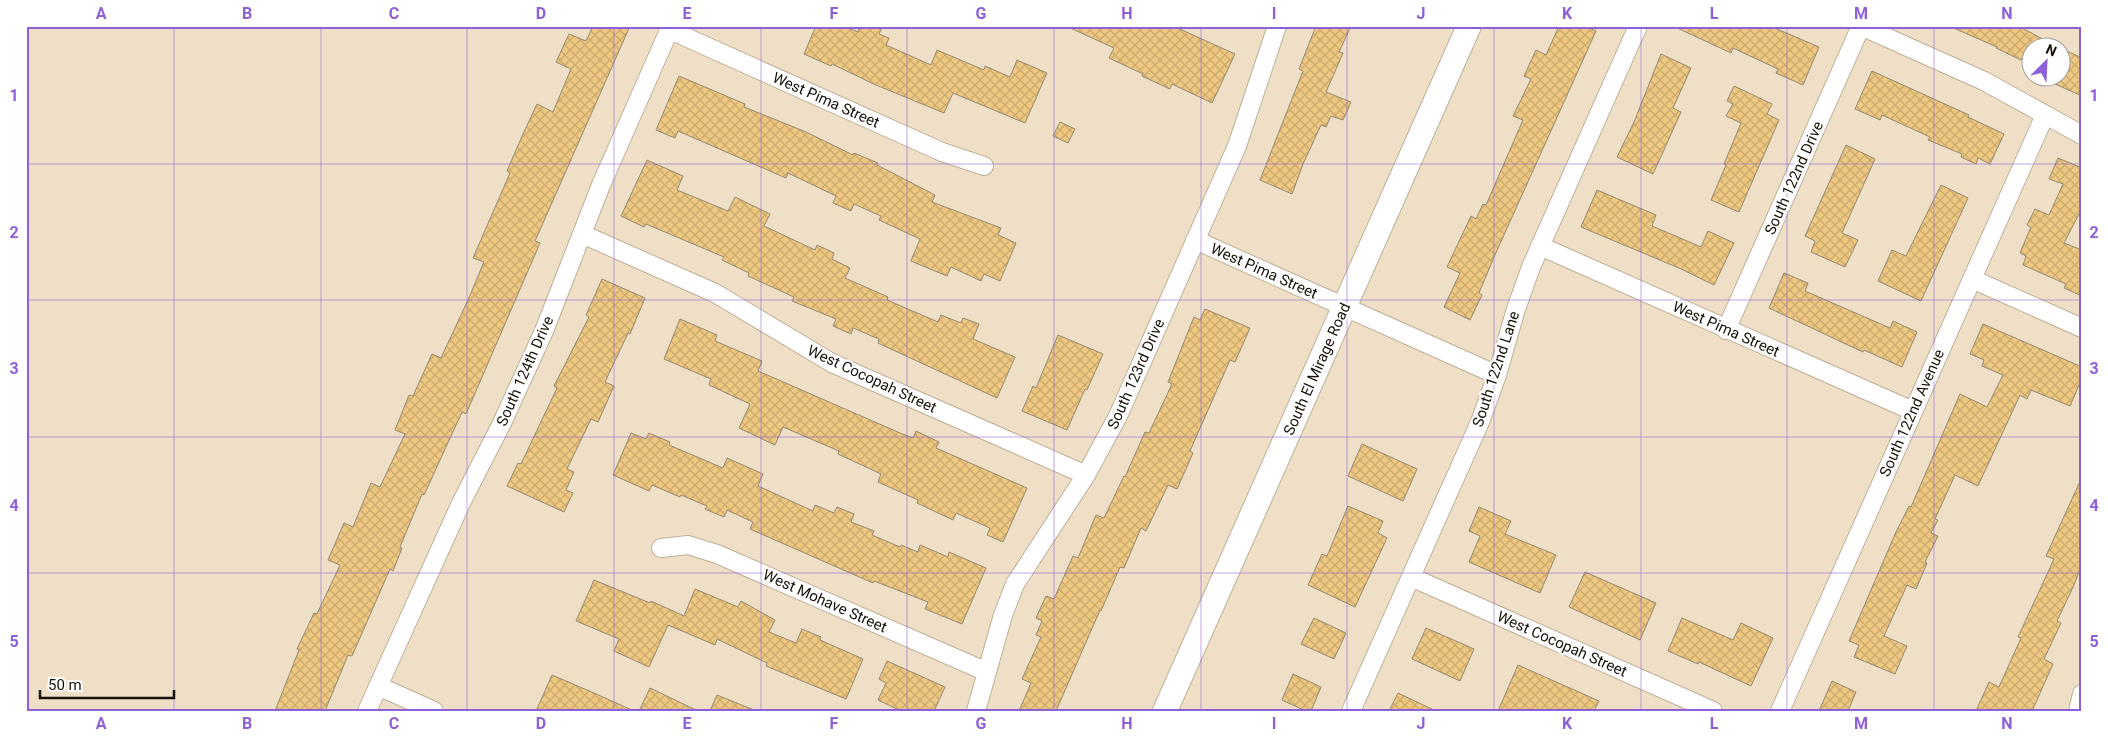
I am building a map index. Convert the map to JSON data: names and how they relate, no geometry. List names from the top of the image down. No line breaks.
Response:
{"streets":{"main road":["South El Mirage Road"],"street":["West Pima Street","South 122nd Drive","South 122nd Lane","South 124th Drive","South 123rd Drive","West Cocopah Street","South 122nd Avenue","West Mohave Street"]},"crossings":[["West Pima Street","South 122nd Drive"],["West Pima Street","South El Mirage Road"],["West Pima Street","South 122nd Lane"],["West Pima Street","South 124th Drive"],["West Pima Street","South 123rd Drive"],["West Pima Street","South 122nd Avenue"],["South 122nd Lane","West Cocopah Street"],["South 124th Drive","West Cocopah Street"],["South 123rd Drive","West Cocopah Street"],["South 123rd Drive","West Mohave Street"]],"scale_bar":"50 m","north":"top right","grid":{"columns":["A","B","C","D","E","F","G","H","I","J","K","L","M","N"],"rows":["1","2","3","4","5"]}}
